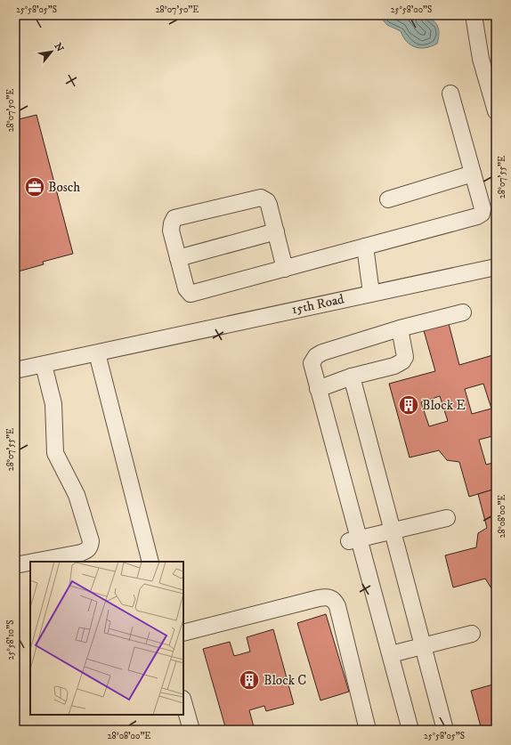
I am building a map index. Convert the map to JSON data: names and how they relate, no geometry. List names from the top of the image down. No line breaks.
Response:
{"streets":{"street":["15th Road"]},"places":{"office":["Bosch"],"building":["Block E","Block C"]},"north":"top right","coordinates":["25°58'05\"S","28°07'50\"E","25°58'00\"S","28°07'55\"E","28°08'00\"E","25°58'10\"S"]}
